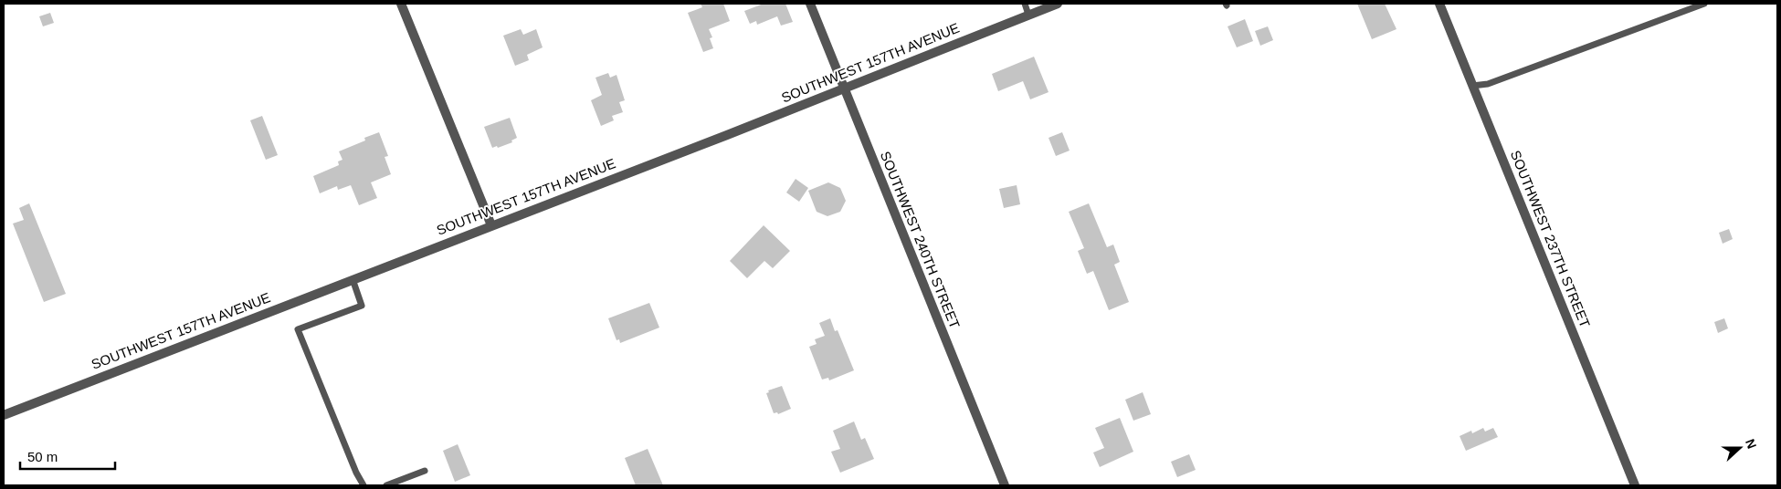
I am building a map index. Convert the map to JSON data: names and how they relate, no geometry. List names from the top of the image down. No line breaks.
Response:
{"streets":{"street":["SOUTHWEST 157TH AVENUE","SOUTHWEST 237TH STREET","SOUTHWEST 240TH STREET"]},"crossings":[["SOUTHWEST 157TH AVENUE","SOUTHWEST 240TH STREET"]],"scale_bar":"50 m","north":"right"}
